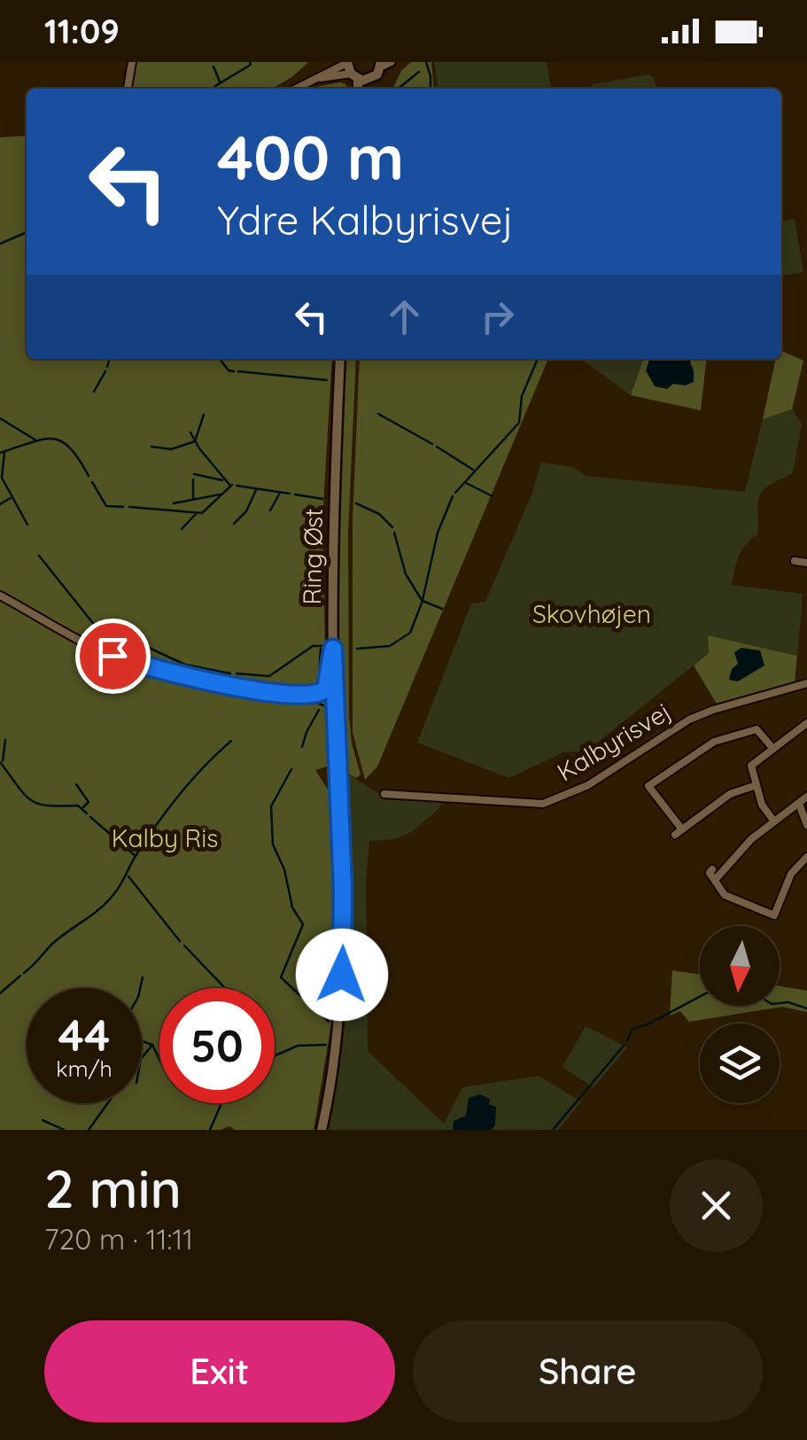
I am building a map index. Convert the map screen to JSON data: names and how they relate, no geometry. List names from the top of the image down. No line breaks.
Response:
{"streets":{"main road":["Ring Øst"],"street":["Kalbyrisvej"]},"parks":["Skovhøjen","Kalby Ris"],"north":"bottom","page":{"status":"11:09","turn":["400 m","Ydre Kalbyrisvej"],"speed":"44 km/h","limit":"50","heading":["2 min","720 m · 11:11"],"buttons":["Exit","Share"]}}
